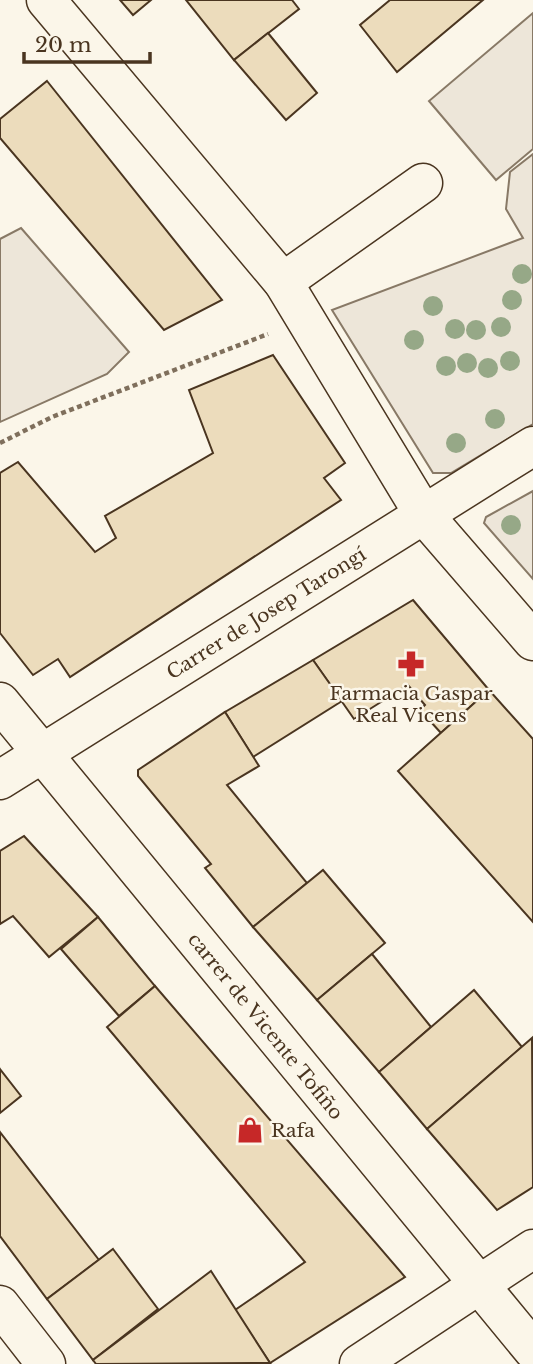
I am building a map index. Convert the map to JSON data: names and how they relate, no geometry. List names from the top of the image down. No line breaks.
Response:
{"streets":{"street":["Carrer de Josep Tarongí","carrer de Vicente Tofiño"]},"crossings":[["Carrer de Josep Tarongí","carrer de Vicente Tofiño"]],"places":{"pharmacy":["Farmacia Gaspar Real Vicens"],"shop":["Rafa"]},"scale_bar":"20 m"}
